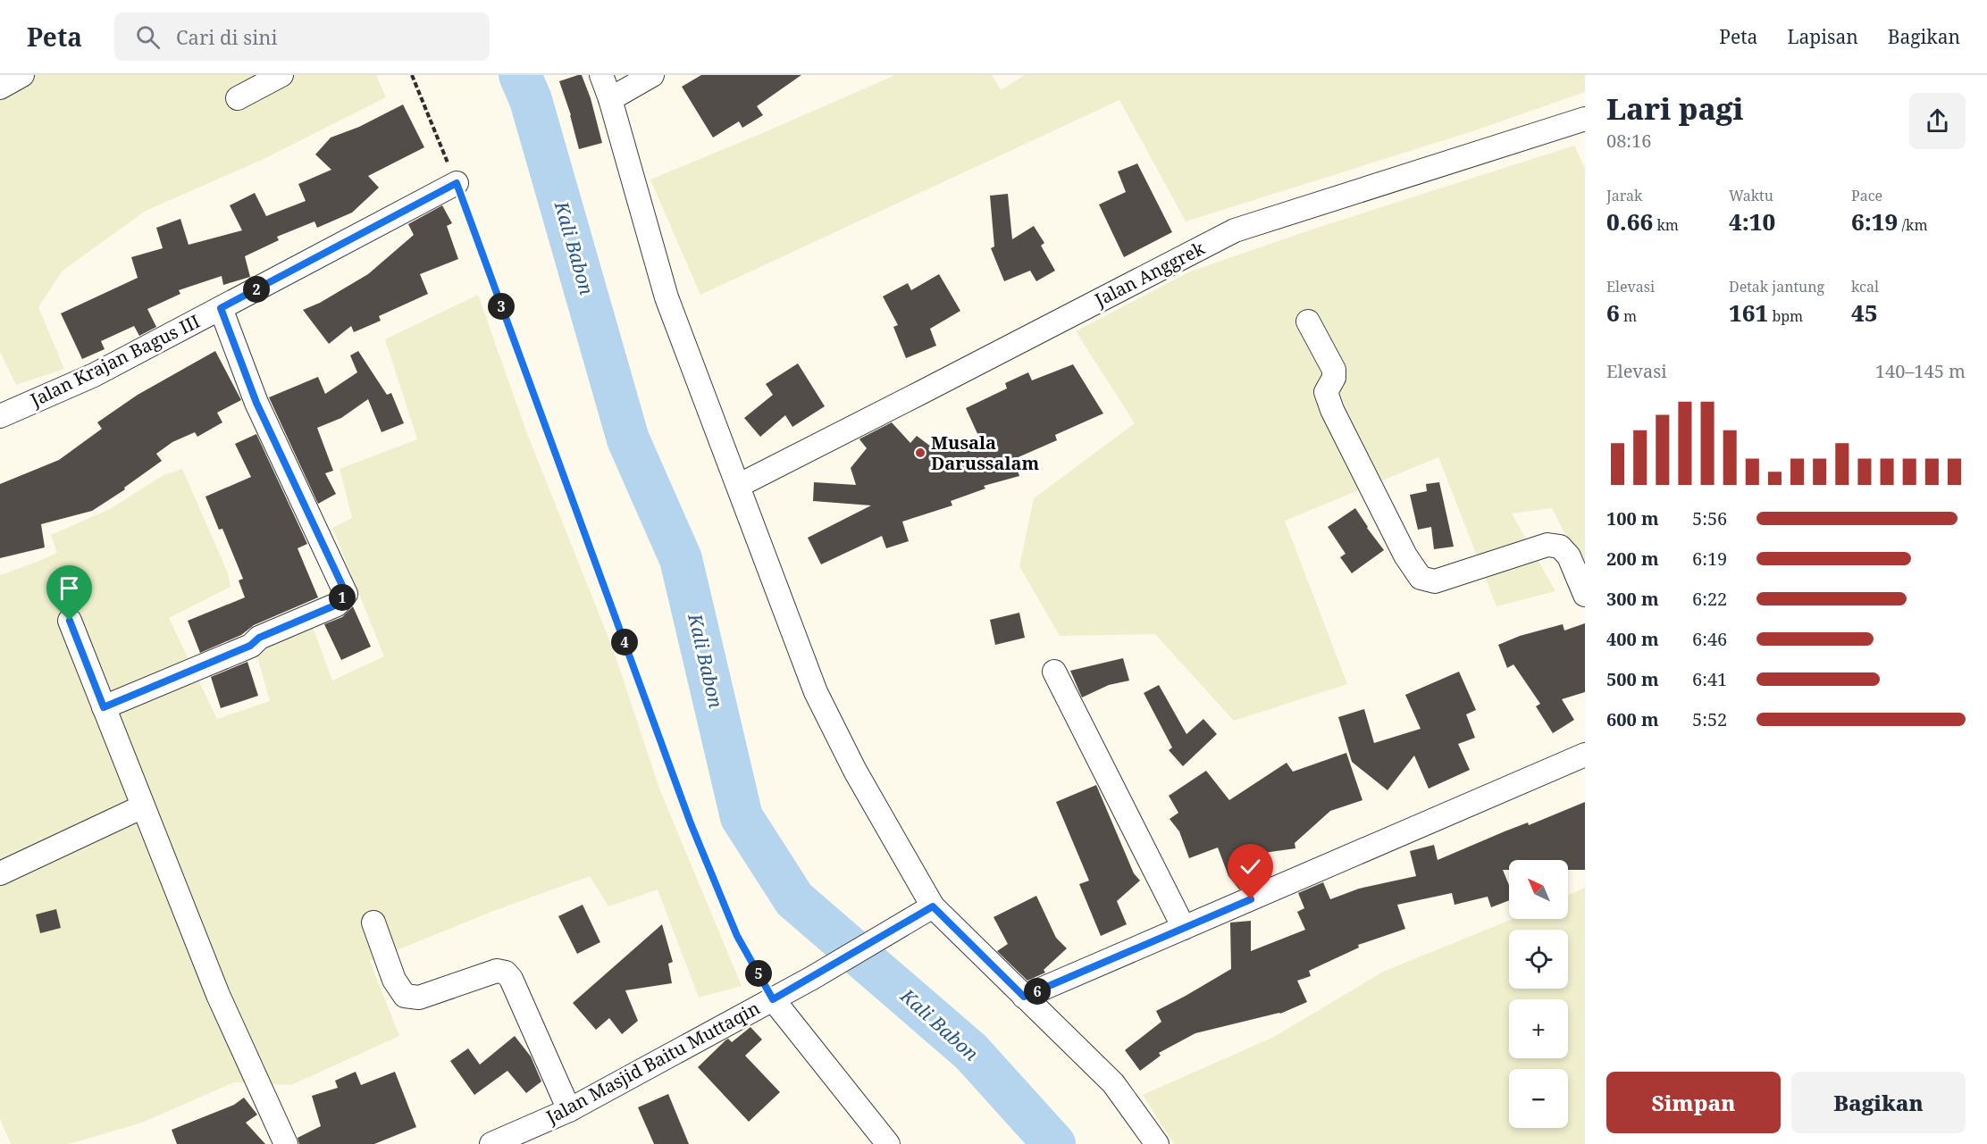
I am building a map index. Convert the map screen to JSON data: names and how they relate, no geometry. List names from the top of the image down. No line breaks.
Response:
{"streets":{"street":["Jalan Anggrek","Jalan Krajan Bagus III","Jalan Masjid Baitu Muttaqin"]},"water":["Kali Babon"],"places":["Musala Darussalam"],"north":"top left","page":{"header":"Peta","search":"Cari di sini","nav":["Peta","Lapisan","Bagikan"],"heading":["Lari pagi","08:16"],"stats":[["Jarak","0.66 km"],["Waktu","4:10"],["Pace","6:19 /km"],["Elevasi","6 m"],["Detak jantung","161 bpm"],["kcal","45"]],"pins":["2","3","1","4","5","6"],"chart":["Elevasi","140–145 m"],"list":[{"name":"100 m","note":"5:56"},{"name":"200 m","note":"6:19"},{"name":"300 m","note":"6:22"},{"name":"400 m","note":"6:46"},{"name":"500 m","note":"6:41"},{"name":"600 m","note":"5:52"}],"map_buttons":["+","−"],"buttons":["Simpan","Bagikan"]}}
